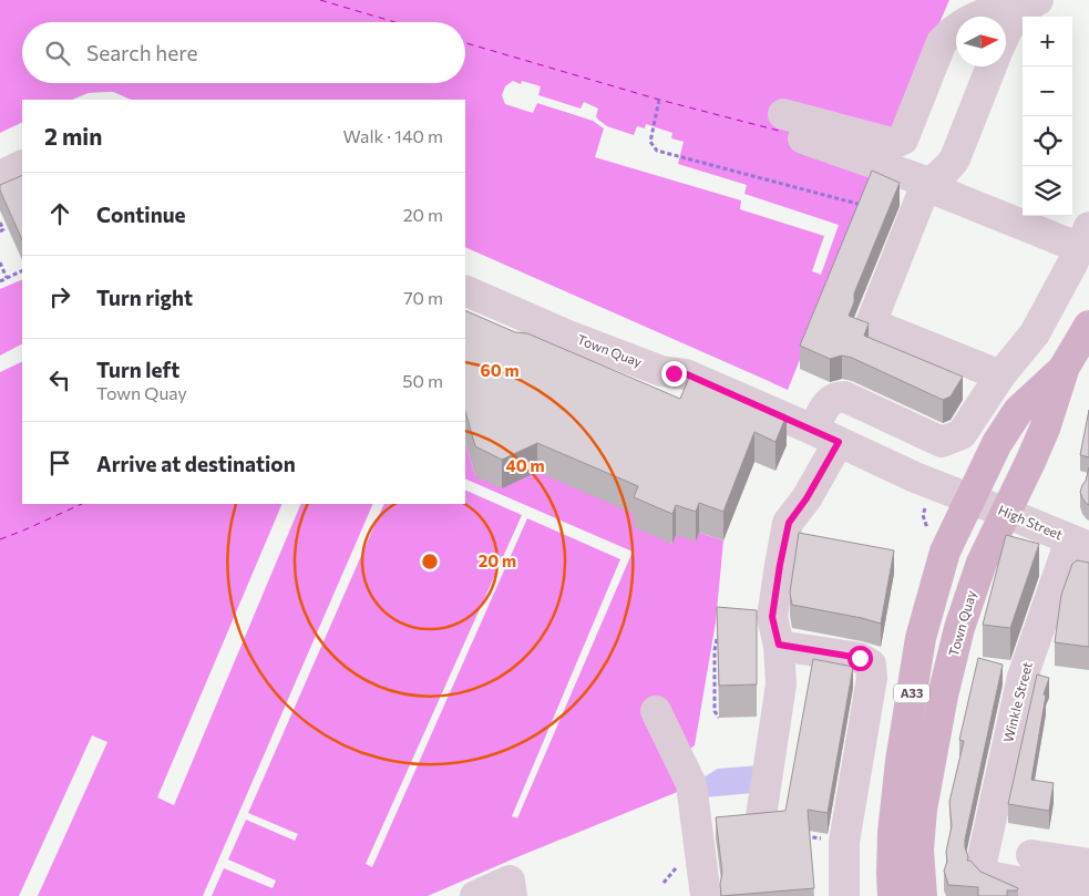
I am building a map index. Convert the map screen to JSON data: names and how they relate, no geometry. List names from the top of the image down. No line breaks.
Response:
{"streets":{"main road":["Town Quay","A33"],"street":["High Street","Winkle Street"]},"crossings":[["Town Quay","High Street"],["High Street","Winkle Street"]],"north":"right","page":{"map_buttons":["+","−"],"search":"Search here","heading":["2 min","Walk · 140 m"],"list":[["Continue","20 m"],["Turn right","70 m"],["Turn left","Town Quay","50 m"],"Arrive at destination"]},"rings":["60 m","40 m","20 m"]}
